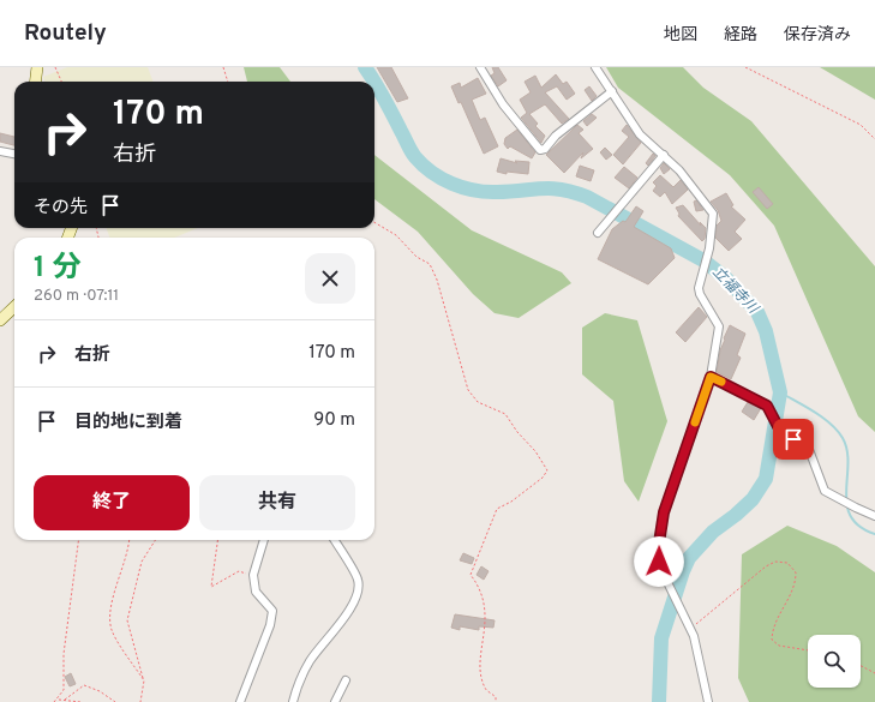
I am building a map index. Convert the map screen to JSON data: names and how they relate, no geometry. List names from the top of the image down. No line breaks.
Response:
{"water":["立福寺川"],"page":{"header":"Routely","nav":["地図","経路","保存済み"],"turn":["170 m","右折"],"then":"その先","heading":["1 分","260 m · 07:11"],"list":[{"name":"右折","value":"170 m"},{"name":"目的地に到着","value":"90 m"}],"buttons":["終了","共有"]}}
